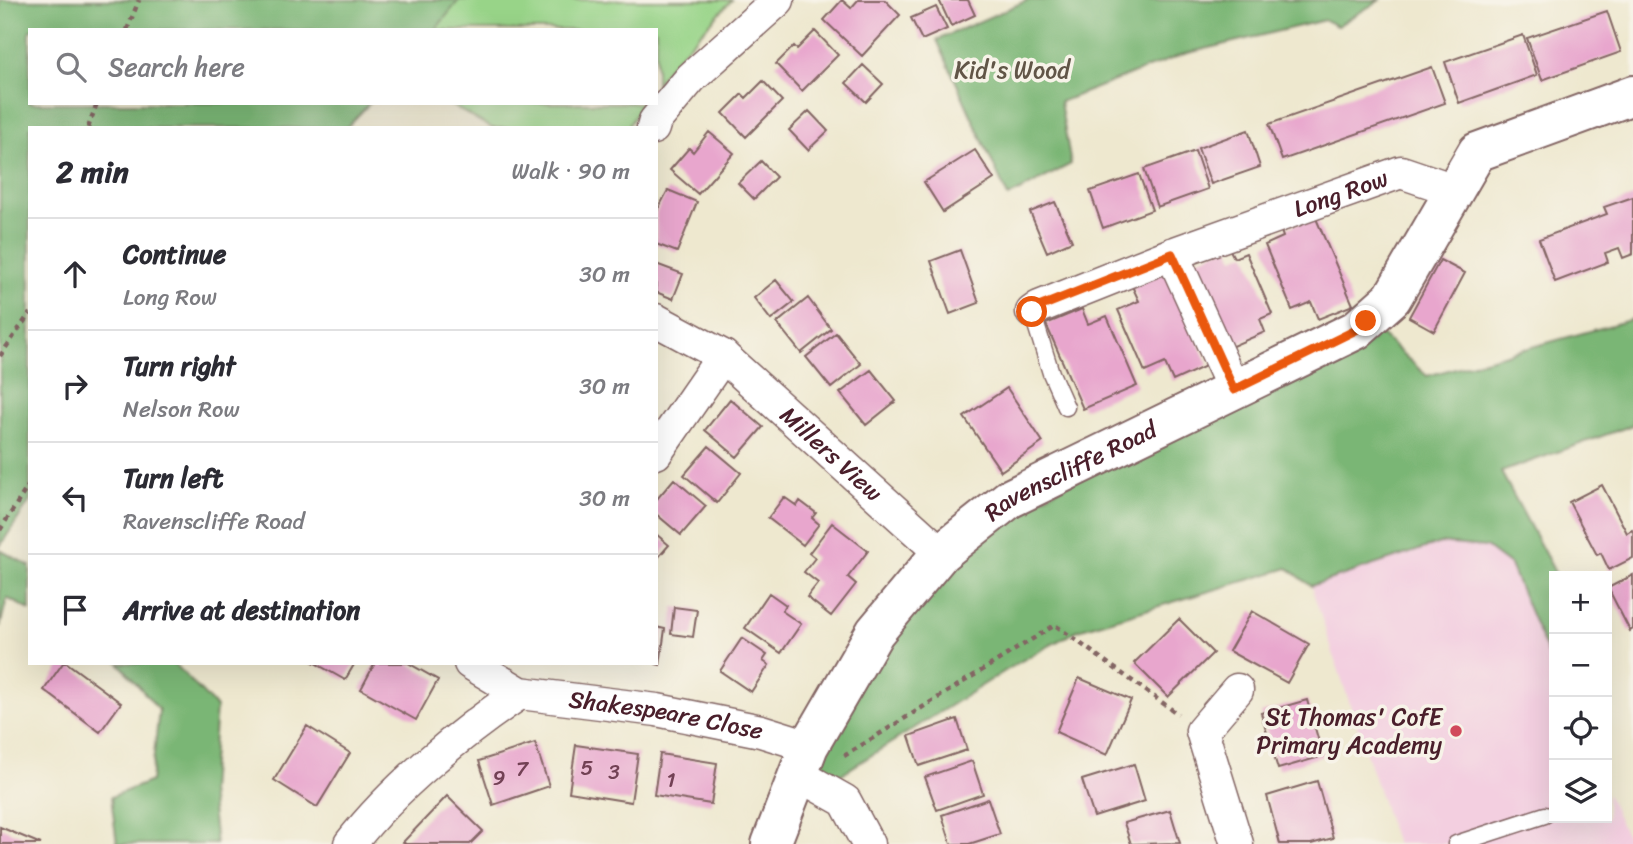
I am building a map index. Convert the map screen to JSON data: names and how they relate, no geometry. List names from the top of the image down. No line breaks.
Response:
{"streets":{"street":["Long Row","Millers View","Ravenscliffe Road","Shakespeare Close"]},"crossings":[["Long Row","Ravenscliffe Road"],["Millers View","Ravenscliffe Road"],["Ravenscliffe Road","Shakespeare Close"]],"parks":["Kid's Wood"],"places":["St Thomas' CofE Primary Academy"],"house_numbers":["5","7","3","9","1"],"page":{"search":"Search here","heading":["2 min","Walk · 90 m"],"list":[["Continue","Long Row","30 m"],["Turn right","Nelson Row","30 m"],["Turn left","Ravenscliffe Road","30 m"],"Arrive at destination"],"map_buttons":["+","−"]}}
